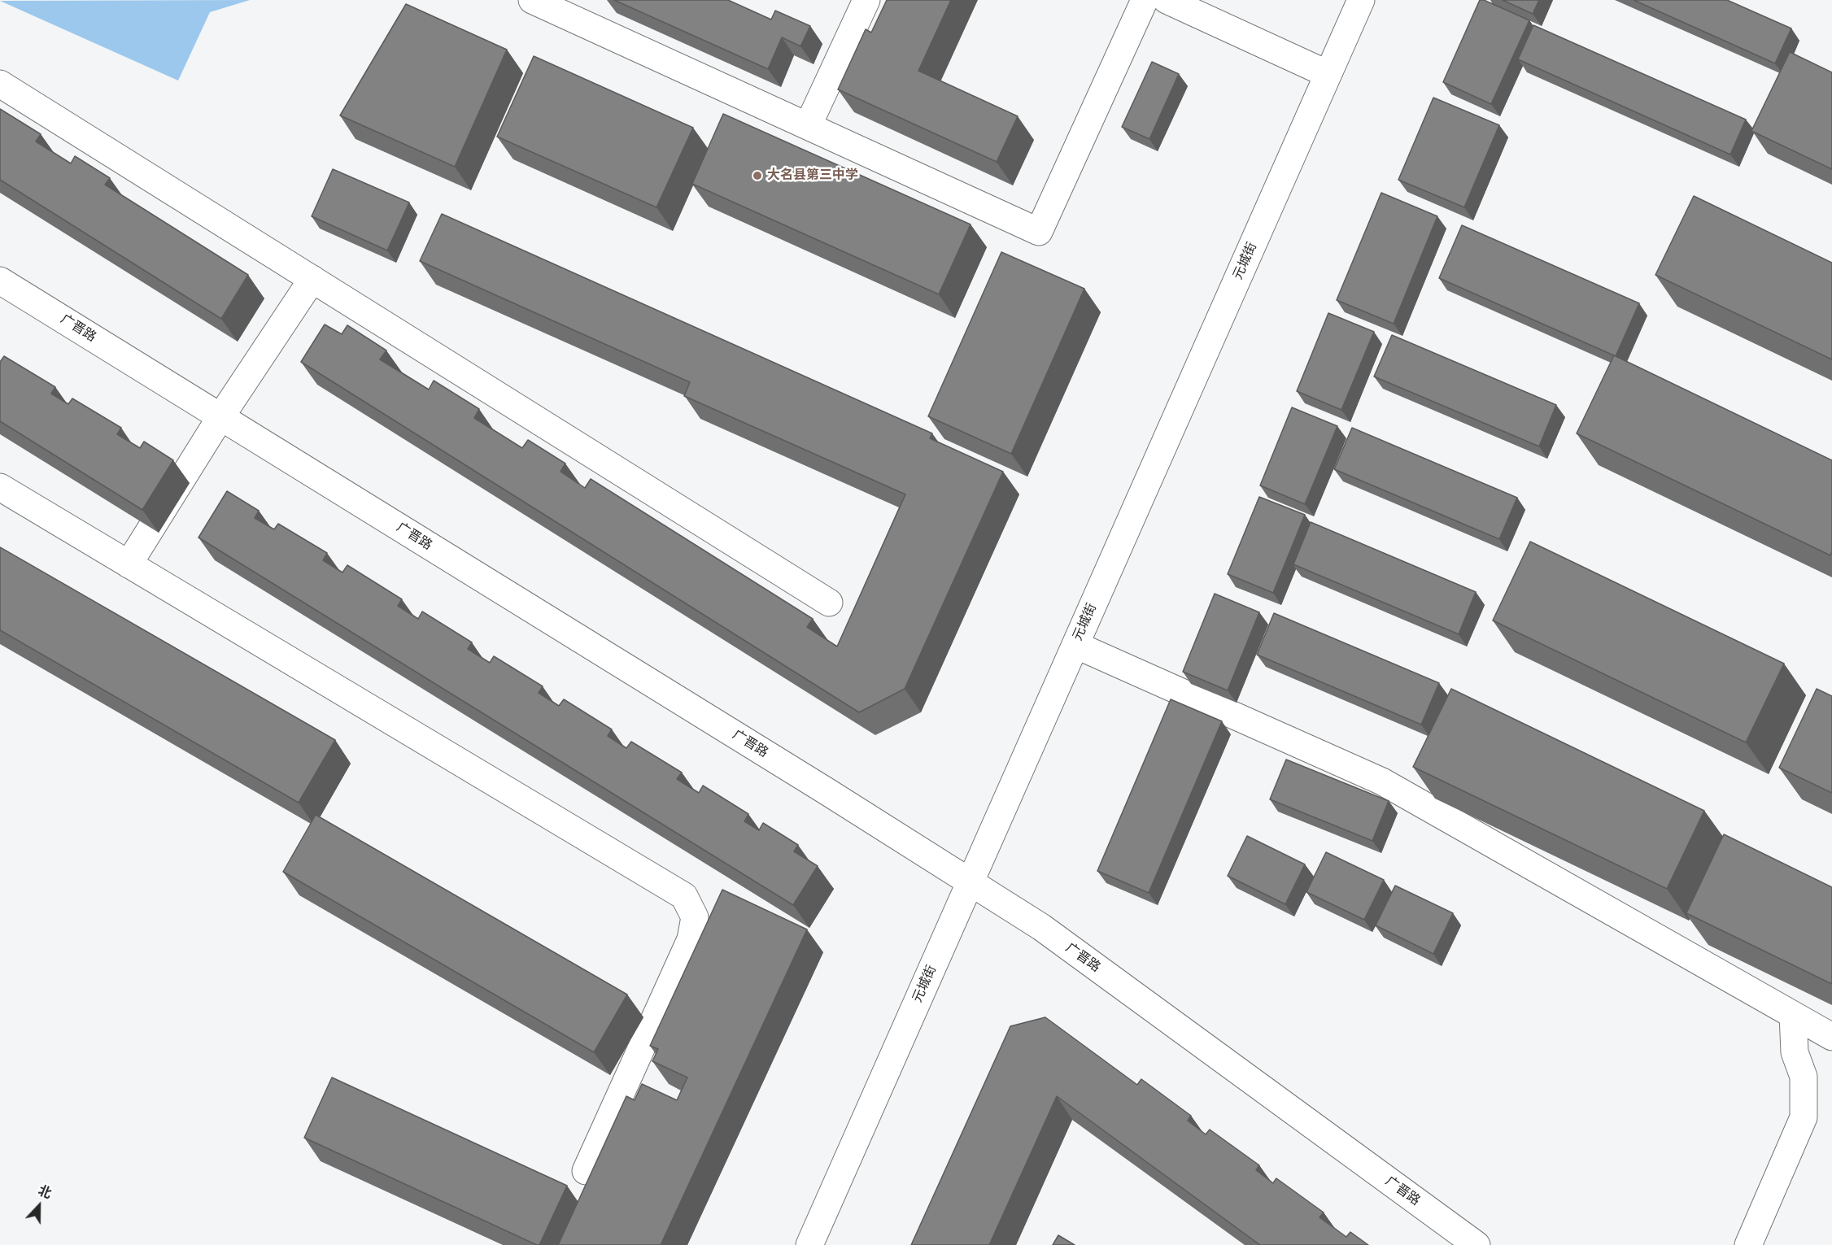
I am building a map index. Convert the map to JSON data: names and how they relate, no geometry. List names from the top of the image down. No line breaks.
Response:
{"streets":{"street":["元城街","广晋路"]},"crossings":[["元城街","广晋路"]],"places":["大名县第三中学"],"north":"top"}
